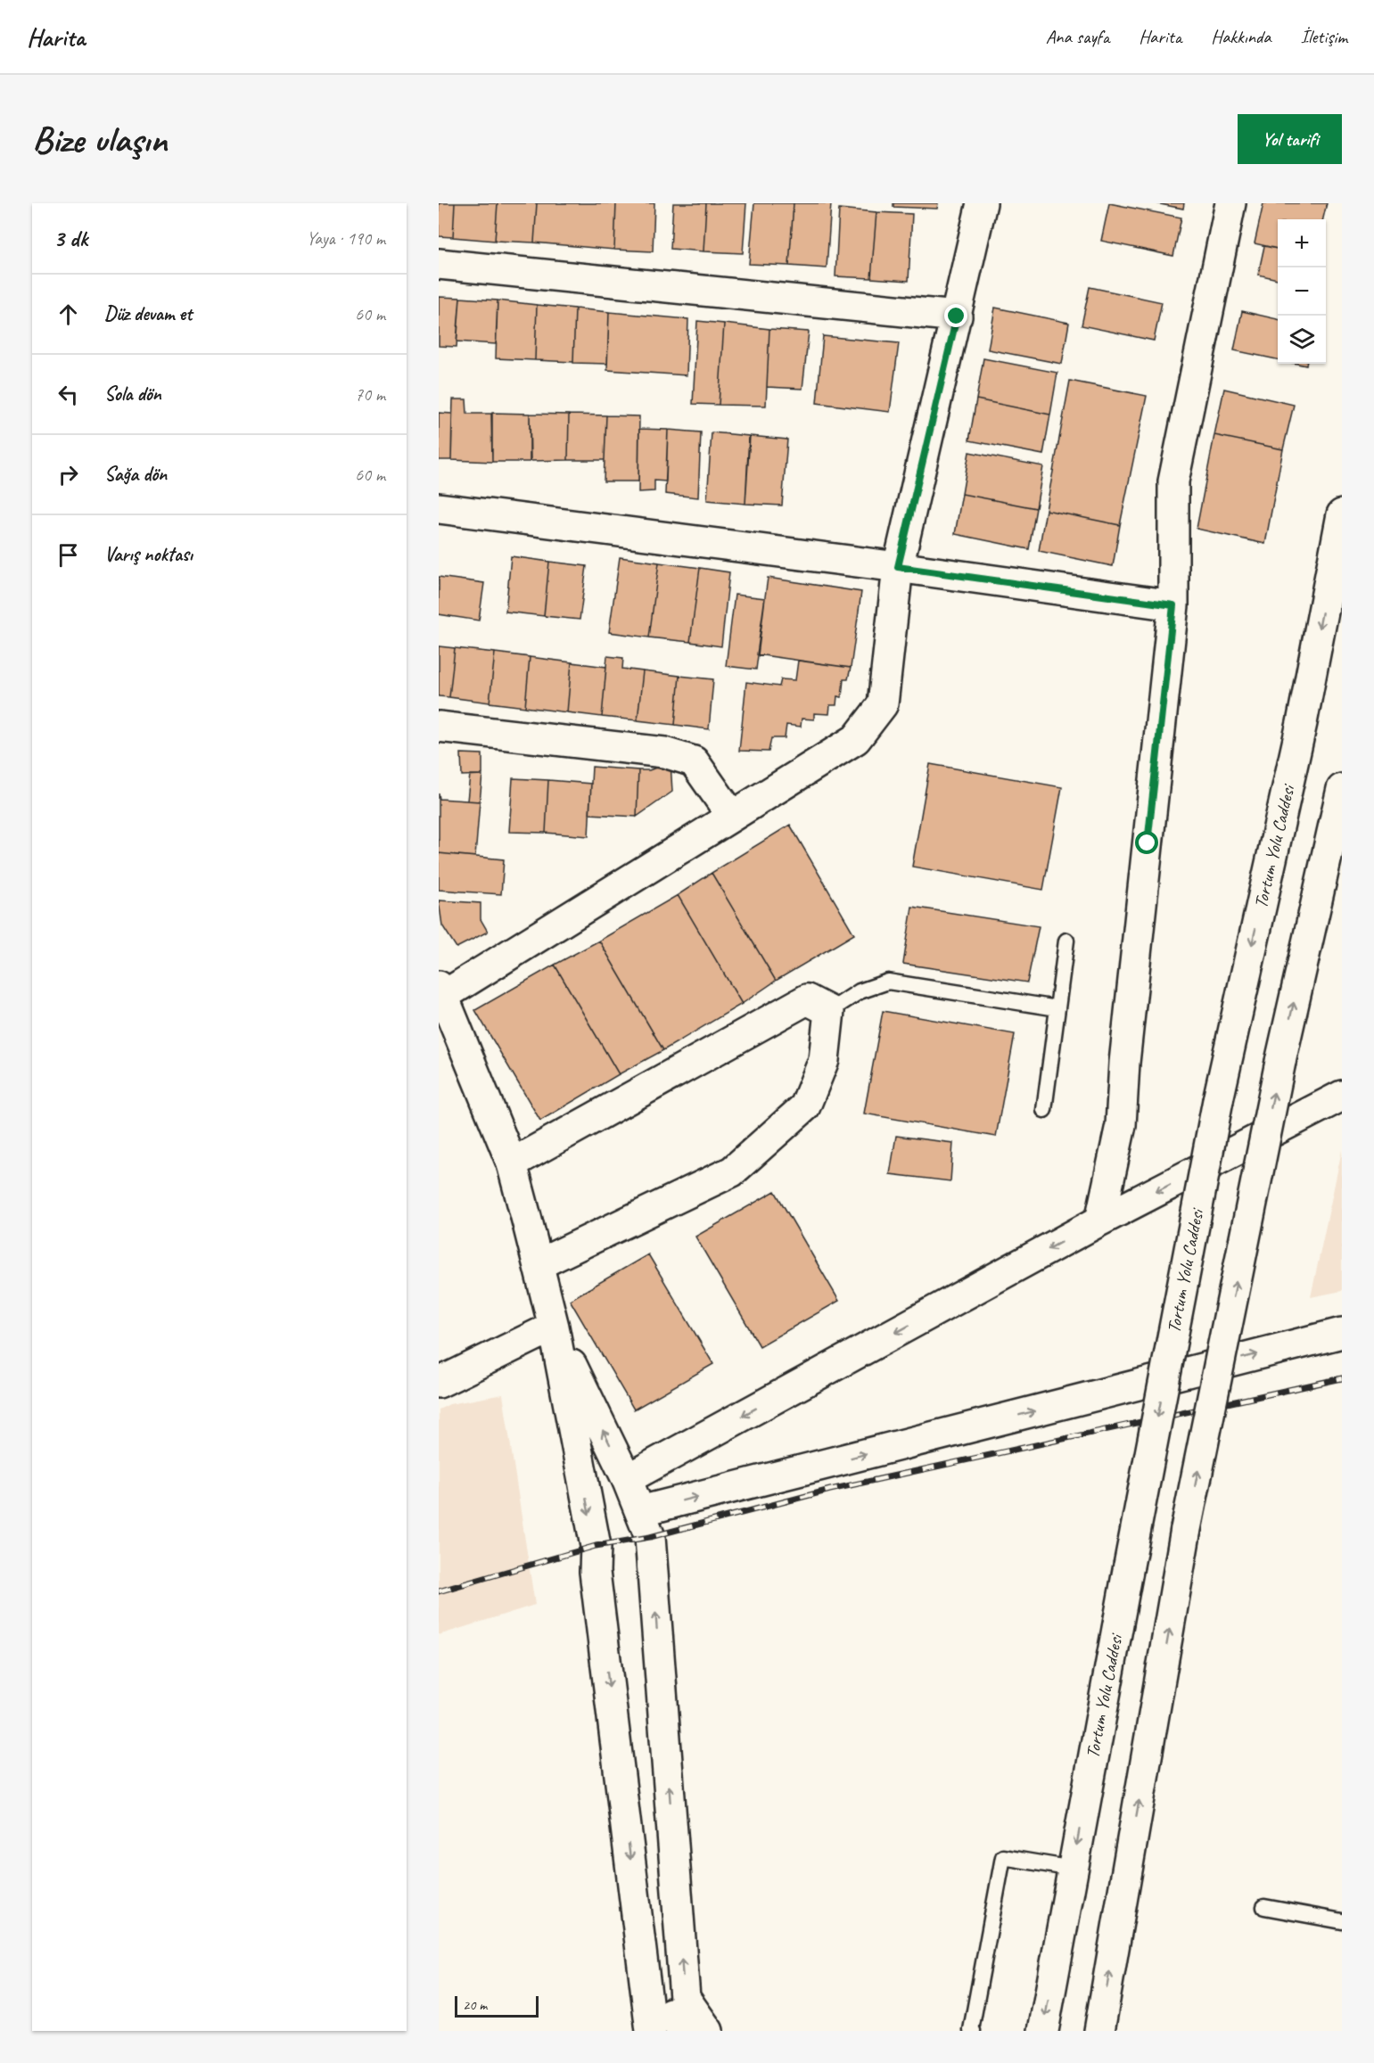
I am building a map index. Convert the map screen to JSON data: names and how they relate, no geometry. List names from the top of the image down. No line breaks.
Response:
{"streets":{"main road":["Tortum Yolu Caddesi"]},"scale_bar":"20 m","page":{"header":"Harita","nav":["Ana sayfa","Harita","Hakkında","İletişim"],"buttons":"Yol tarifi","title":"Bize ulaşın","heading":["3 dk","Yaya · 190 m"],"map_buttons":["+","−"],"list":[["Düz devam et","60 m"],["Sola dön","70 m"],["Sağa dön","60 m"],"Varış noktası"],"scale":"20 m"}}
